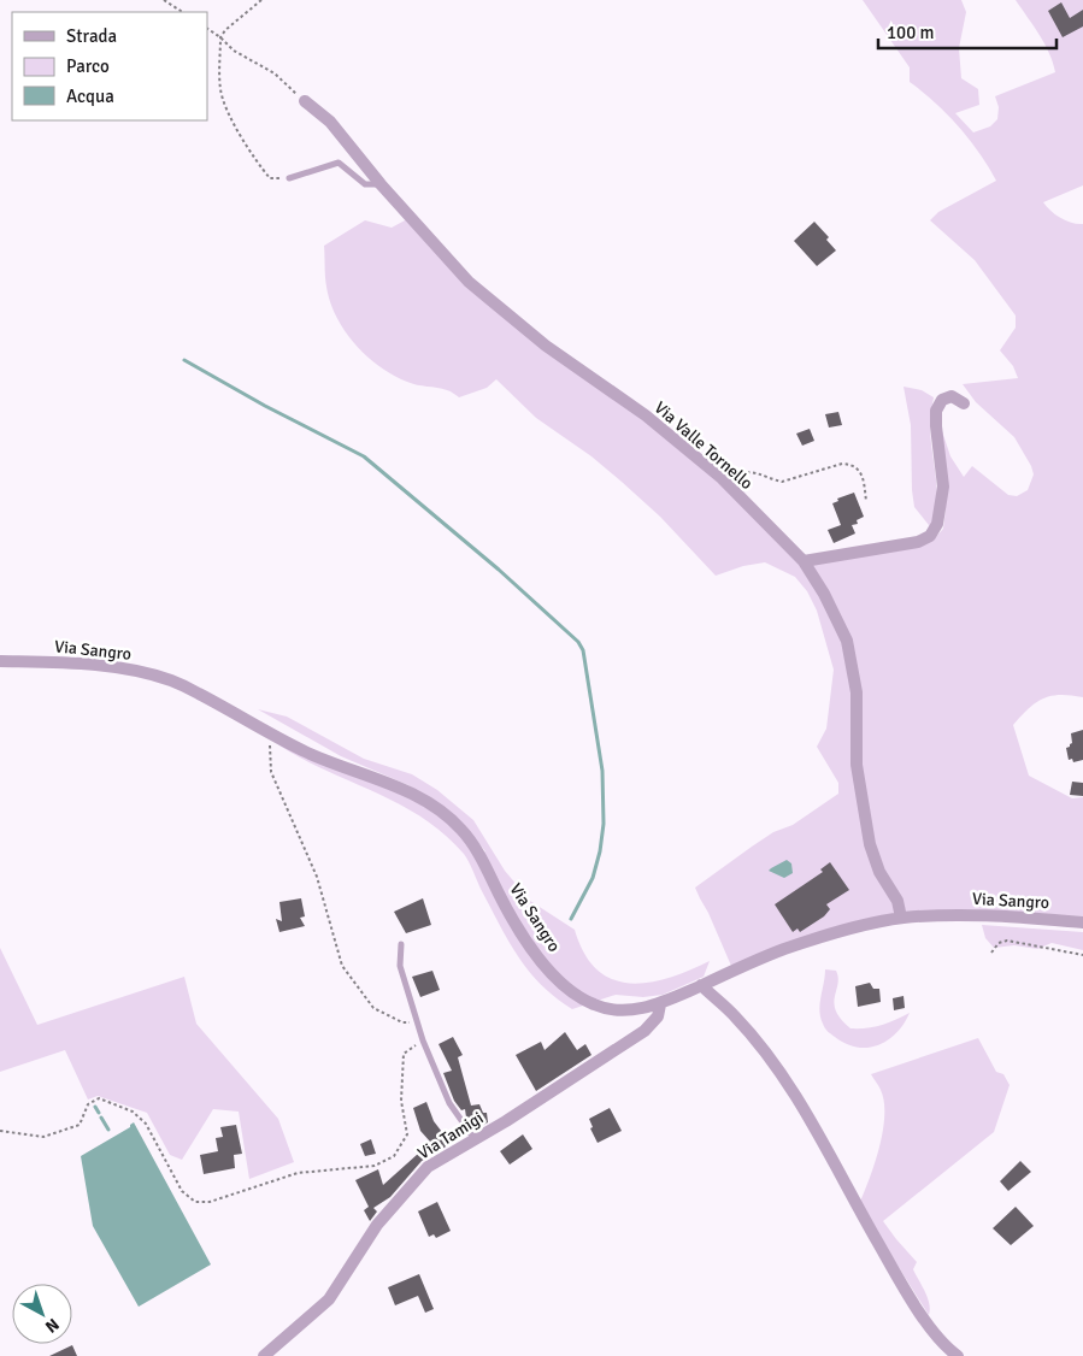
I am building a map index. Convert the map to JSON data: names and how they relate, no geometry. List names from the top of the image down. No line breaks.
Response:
{"streets":{"street":["Via Valle Tornello","Via Sangro","Via Tamigi"]},"crossings":[["Via Valle Tornello","Via Sangro"],["Via Sangro","Via Tamigi"]],"legend":["Strada","Parco","Acqua"],"scale_bar":"100 m","north":"bottom right"}
